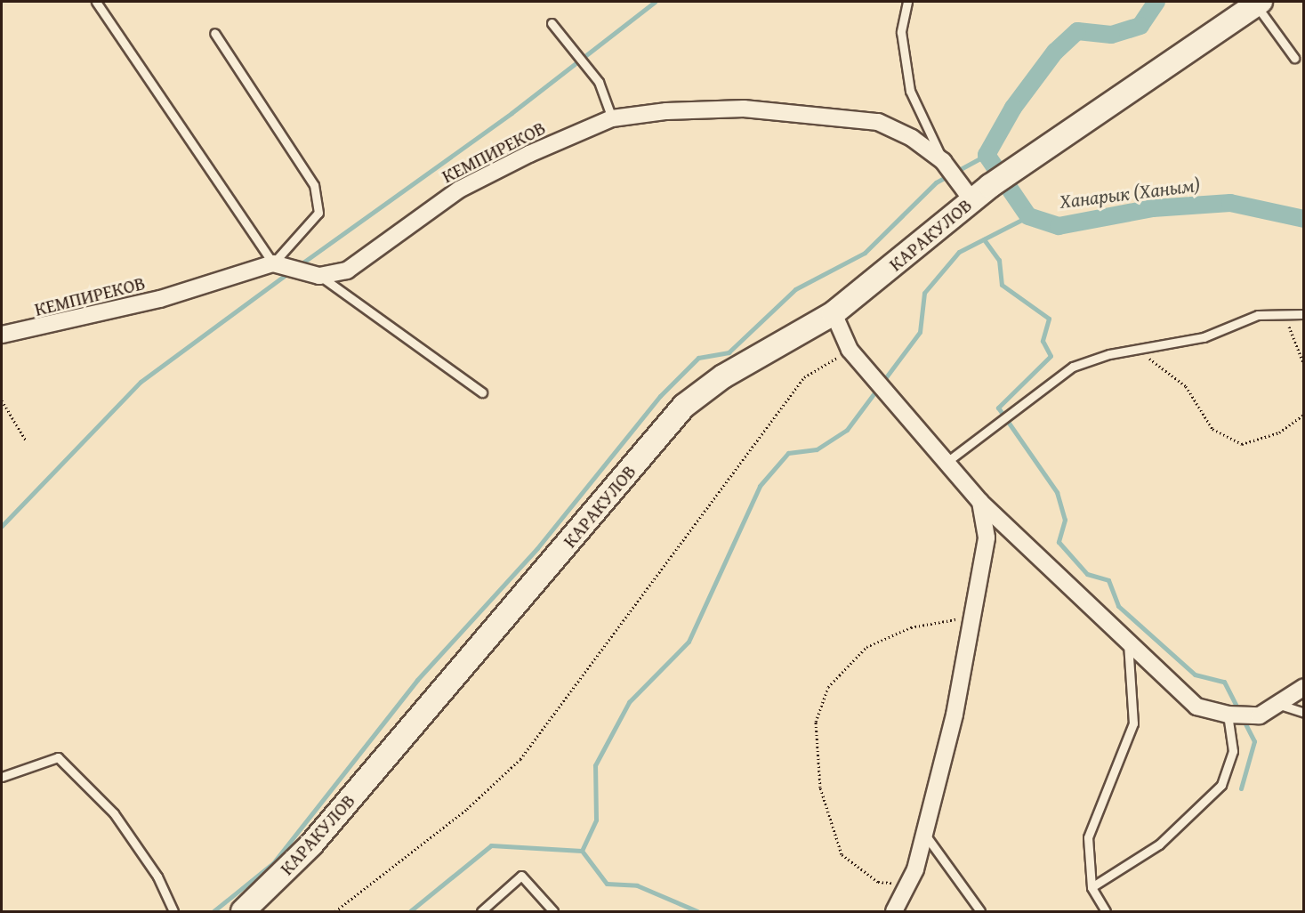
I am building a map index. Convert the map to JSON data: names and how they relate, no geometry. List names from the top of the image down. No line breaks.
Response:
{"streets":{"main road":["КАРАКУЛОВ"],"street":["КЕМПИРЕКОВ"]},"crossings":[["КЕМПИРЕКОВ","КАРАКУЛОВ"]],"water":["Ханарык (Ханым)"]}
